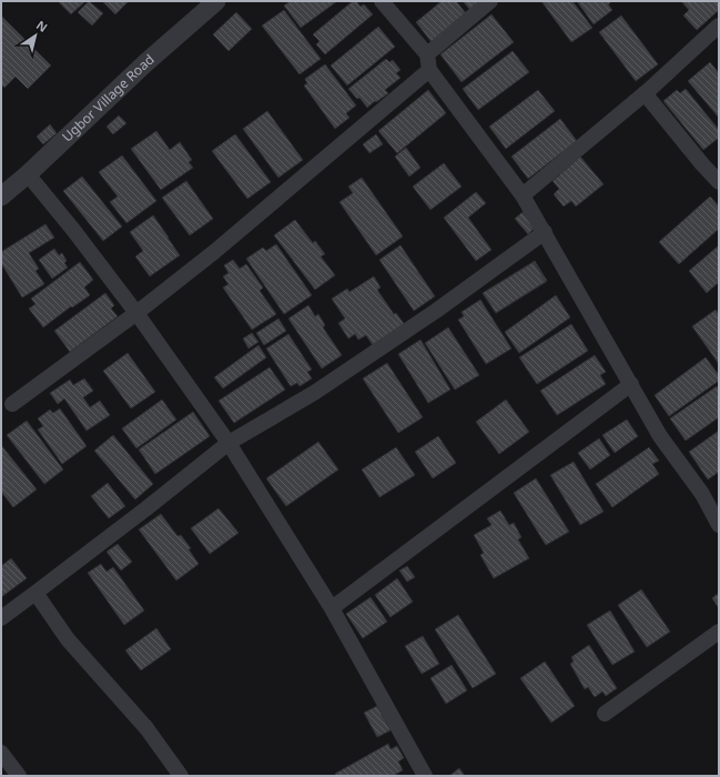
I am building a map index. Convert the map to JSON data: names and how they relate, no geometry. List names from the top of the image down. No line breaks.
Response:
{"streets":{"street":["Ugbor Village Road"]},"north":"top right"}
